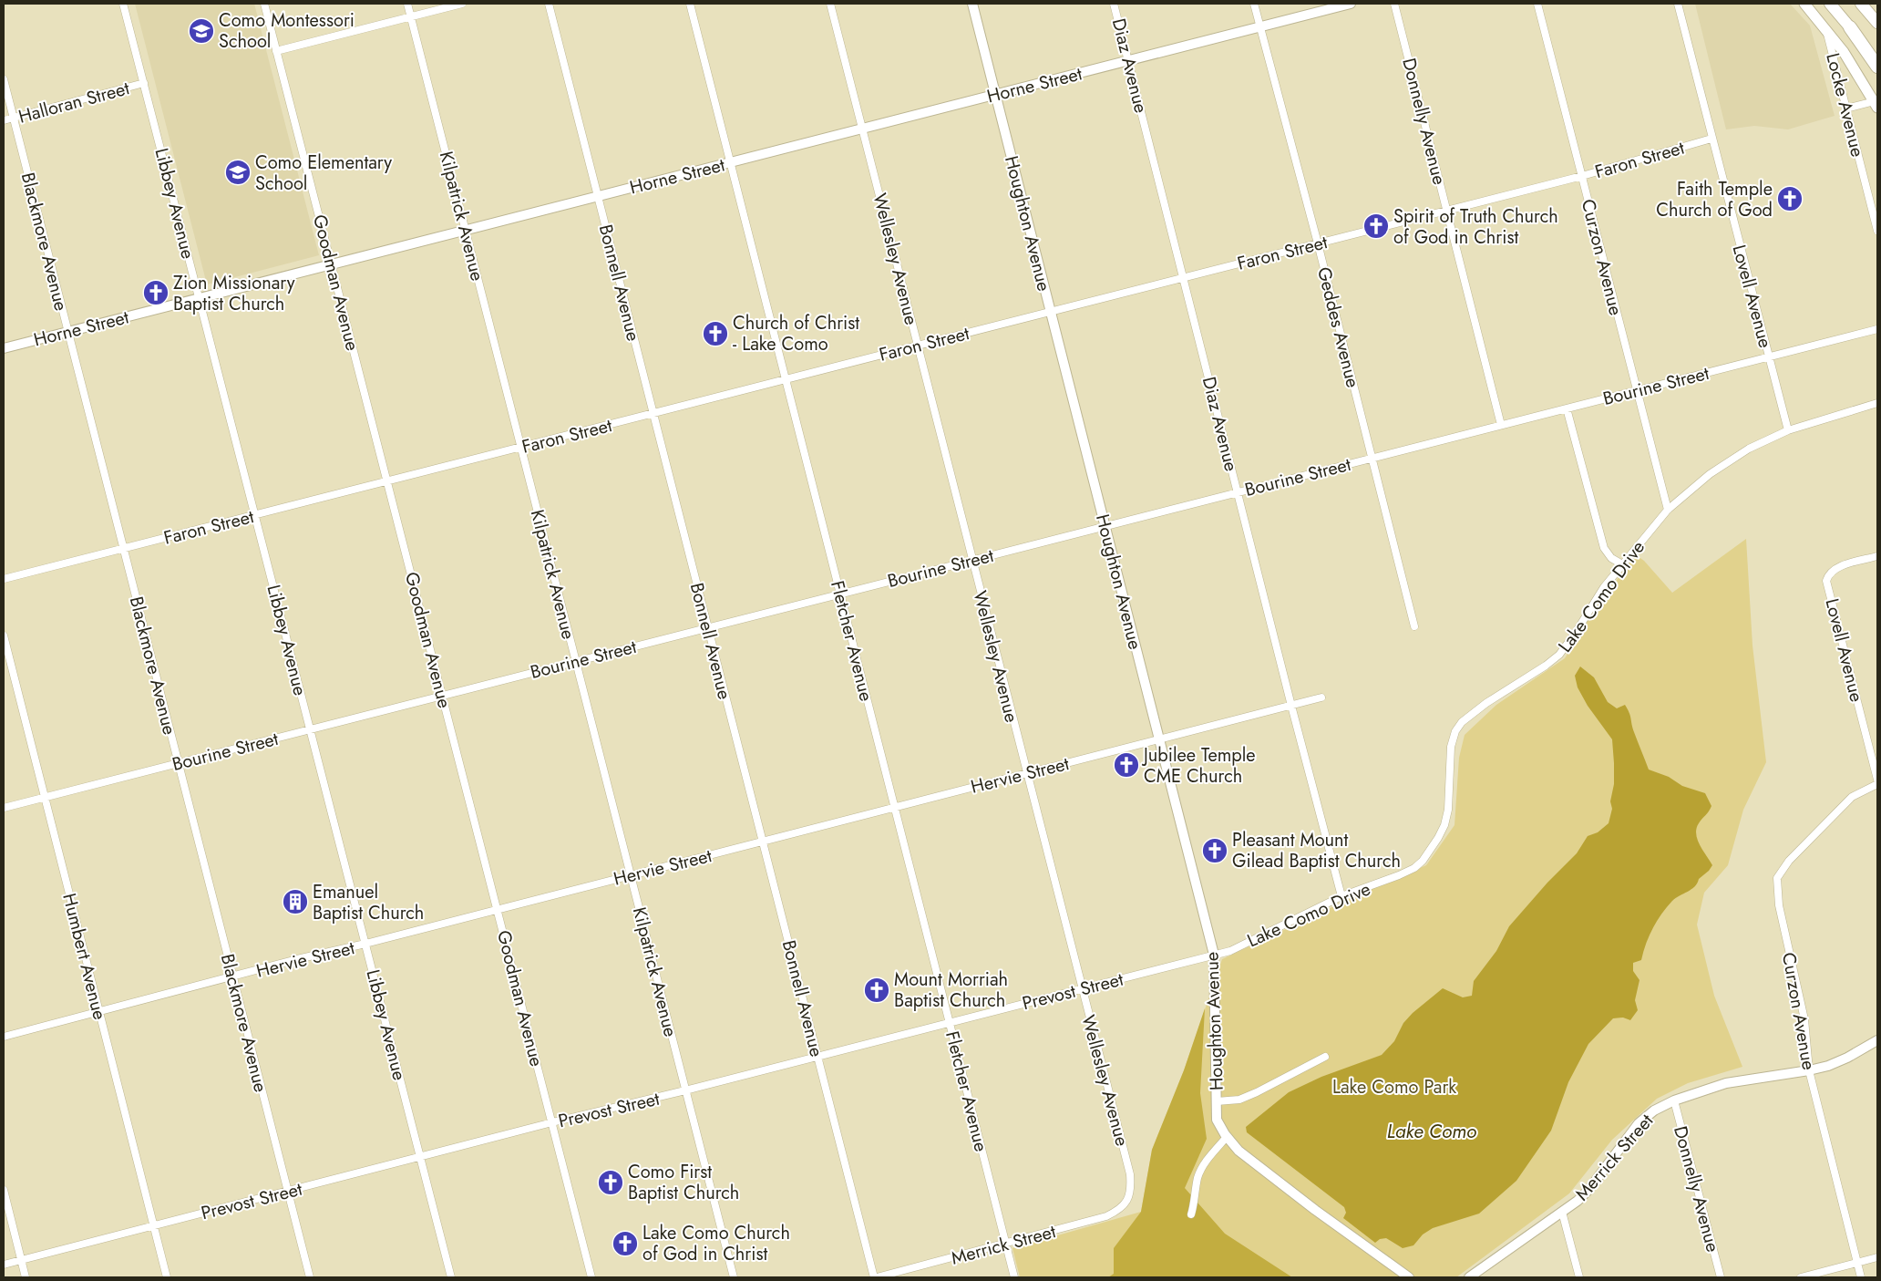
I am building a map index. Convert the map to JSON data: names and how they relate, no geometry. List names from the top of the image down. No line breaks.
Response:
{"streets":{"street":["Diaz Avenue","Horne Street","Halloran Street","Locke Avenue","Donnelly Avenue","Faron Street","Libbey Avenue","Kilpatrick Avenue","Houghton Avenue","Blackmore Avenue","Curzon Avenue","Wellesley Avenue","Goodman Avenue","Bonnell Avenue","Lovell Avenue","Geddes Avenue","Bourine Street","Lake Como Drive","Fletcher Avenue","Hervie Street","Humbert Avenue","Prevost Street","Merrick Street"]},"crossings":[["Diaz Avenue","Horne Street"],["Diaz Avenue","Faron Street"],["Diaz Avenue","Bourine Street"],["Diaz Avenue","Lake Como Drive"],["Diaz Avenue","Hervie Street"],["Horne Street","Libbey Avenue"],["Horne Street","Kilpatrick Avenue"],["Horne Street","Houghton Avenue"],["Horne Street","Blackmore Avenue"],["Horne Street","Wellesley Avenue"],["Horne Street","Goodman Avenue"],["Horne Street","Bonnell Avenue"],["Horne Street","Geddes Avenue"],["Horne Street","Fletcher Avenue"],["Halloran Street","Libbey Avenue"],["Halloran Street","Blackmore Avenue"],["Donnelly Avenue","Faron Street"],["Donnelly Avenue","Bourine Street"],["Donnelly Avenue","Merrick Street"],["Faron Street","Libbey Avenue"],["Faron Street","Kilpatrick Avenue"],["Faron Street","Houghton Avenue"],["Faron Street","Blackmore Avenue"],["Faron Street","Curzon Avenue"],["Faron Street","Wellesley Avenue"],["Faron Street","Goodman Avenue"],["Faron Street","Bonnell Avenue"],["Faron Street","Lovell Avenue"],["Faron Street","Geddes Avenue"],["Faron Street","Fletcher Avenue"],["Libbey Avenue","Bourine Street"],["Libbey Avenue","Hervie Street"],["Libbey Avenue","Prevost Street"],["Kilpatrick Avenue","Bourine Street"],["Kilpatrick Avenue","Hervie Street"],["Kilpatrick Avenue","Prevost Street"],["Houghton Avenue","Bourine Street"],["Houghton Avenue","Lake Como Drive"],["Houghton Avenue","Hervie Street"],["Houghton Avenue","Prevost Street"],["Blackmore Avenue","Bourine Street"],["Blackmore Avenue","Hervie Street"],["Blackmore Avenue","Prevost Street"],["Curzon Avenue","Bourine Street"],["Curzon Avenue","Lake Como Drive"],["Curzon Avenue","Merrick Street"],["Wellesley Avenue","Bourine Street"],["Wellesley Avenue","Hervie Street"],["Wellesley Avenue","Prevost Street"],["Wellesley Avenue","Merrick Street"],["Goodman Avenue","Bourine Street"],["Goodman Avenue","Hervie Street"],["Goodman Avenue","Prevost Street"],["Bonnell Avenue","Bourine Street"],["Bonnell Avenue","Hervie Street"],["Bonnell Avenue","Prevost Street"],["Bonnell Avenue","Merrick Street"],["Lovell Avenue","Bourine Street"],["Lovell Avenue","Lake Como Drive"],["Geddes Avenue","Bourine Street"],["Bourine Street","Fletcher Avenue"],["Bourine Street","Humbert Avenue"],["Lake Como Drive","Prevost Street"],["Fletcher Avenue","Hervie Street"],["Fletcher Avenue","Prevost Street"],["Fletcher Avenue","Merrick Street"],["Hervie Street","Humbert Avenue"],["Humbert Avenue","Prevost Street"]],"water":["Lake Como"],"parks":["Lake Como Park"],"places":{"school or university":["Como Montessori School","Como Elementary School"],"church":["Faith Temple Church of God","Spirit of Truth Church of God in Christ","Zion Missionary Baptist Church","Church of Christ - Lake Como","Jubilee Temple CME Church","Pleasant Mount Gilead Baptist Church","Mount Morriah Baptist Church","Como First Baptist Church","Lake Como Church of God in Christ"],"building":["Emanuel Baptist Church"]}}
